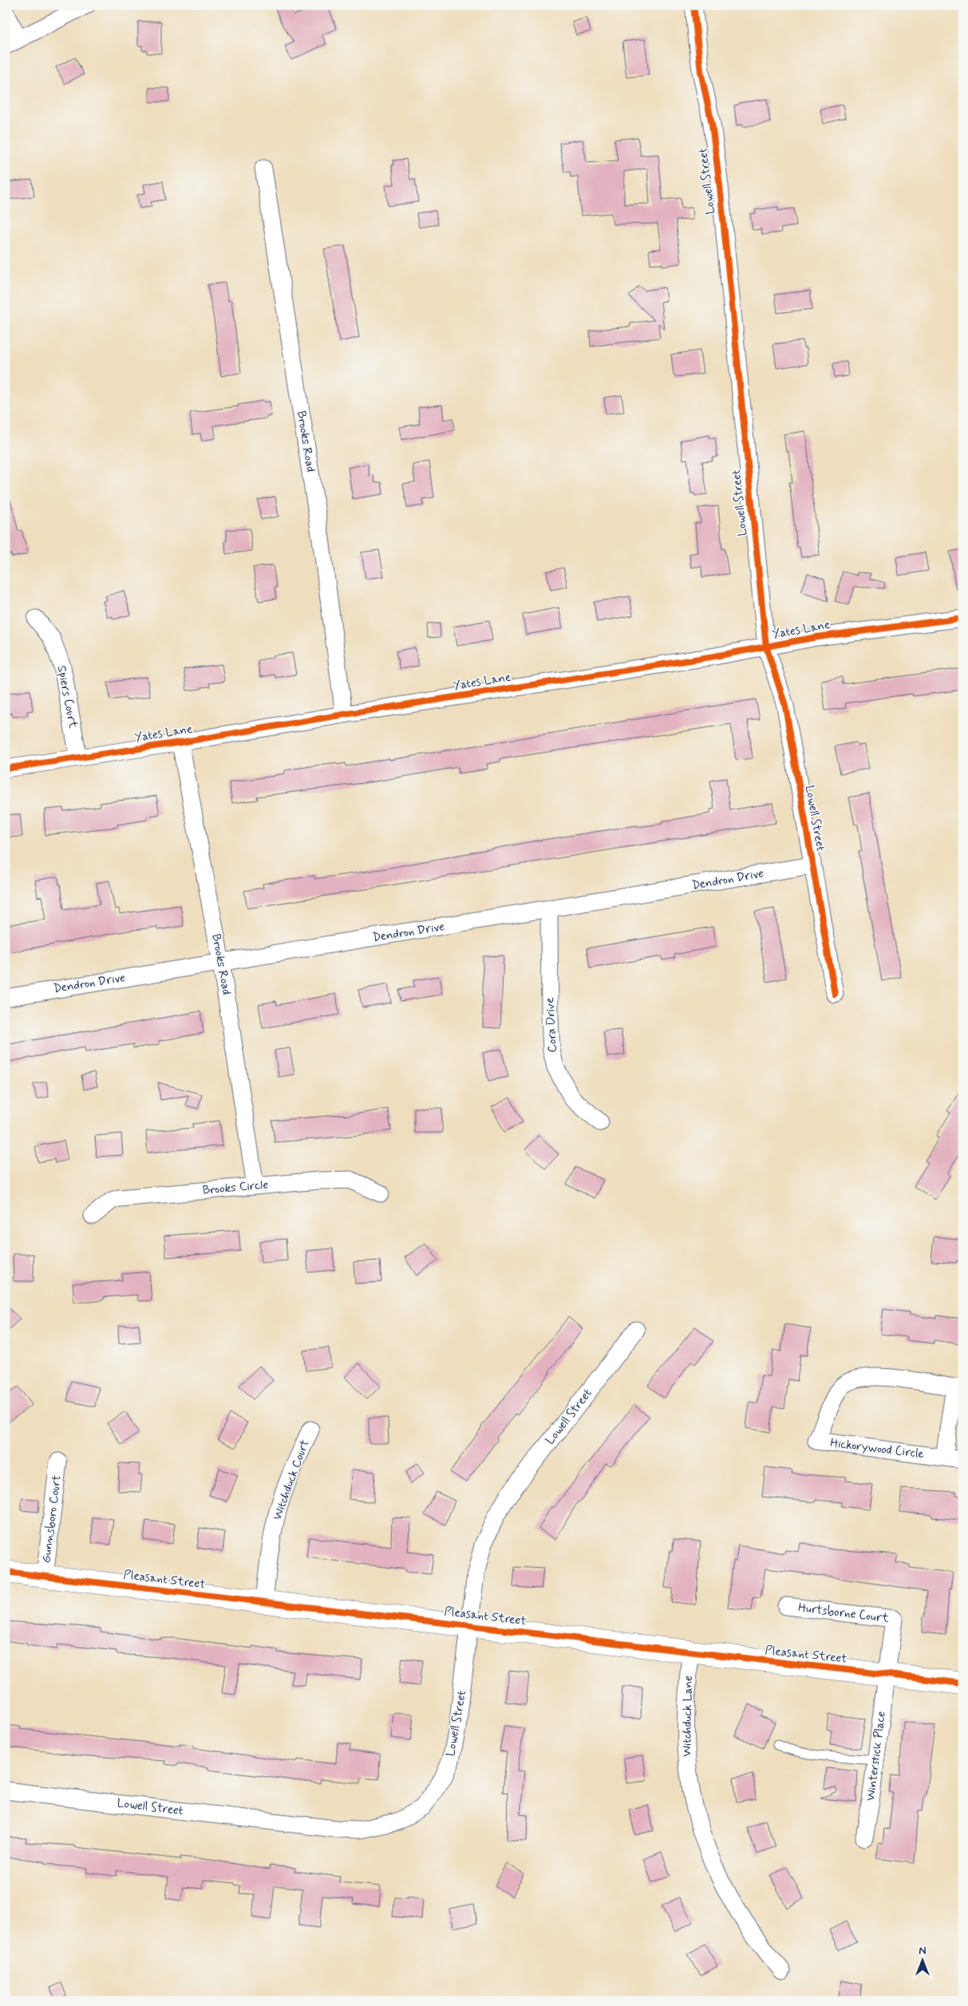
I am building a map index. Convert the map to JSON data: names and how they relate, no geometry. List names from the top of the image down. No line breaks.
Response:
{"streets":{"street":["Lowell Street","Brooks Road","Yates Lane","Spiers Court","Dendron Drive","Cora Drive","Brooks Circle","Hickorywood Circle","Witchduck Court","Gunnsboro Court","Pleasant Street","Hurtsborne Court","Witchduck Lane","Winterstick Place"]},"crossings":[["Lowell Street","Yates Lane"],["Lowell Street","Dendron Drive"],["Lowell Street","Pleasant Street"],["Brooks Road","Yates Lane"],["Brooks Road","Dendron Drive"],["Brooks Road","Brooks Circle"],["Yates Lane","Spiers Court"],["Dendron Drive","Cora Drive"],["Witchduck Court","Pleasant Street"],["Gunnsboro Court","Pleasant Street"],["Pleasant Street","Hurtsborne Court"],["Pleasant Street","Witchduck Lane"],["Pleasant Street","Winterstick Place"],["Hurtsborne Court","Winterstick Place"]],"north":"top"}
